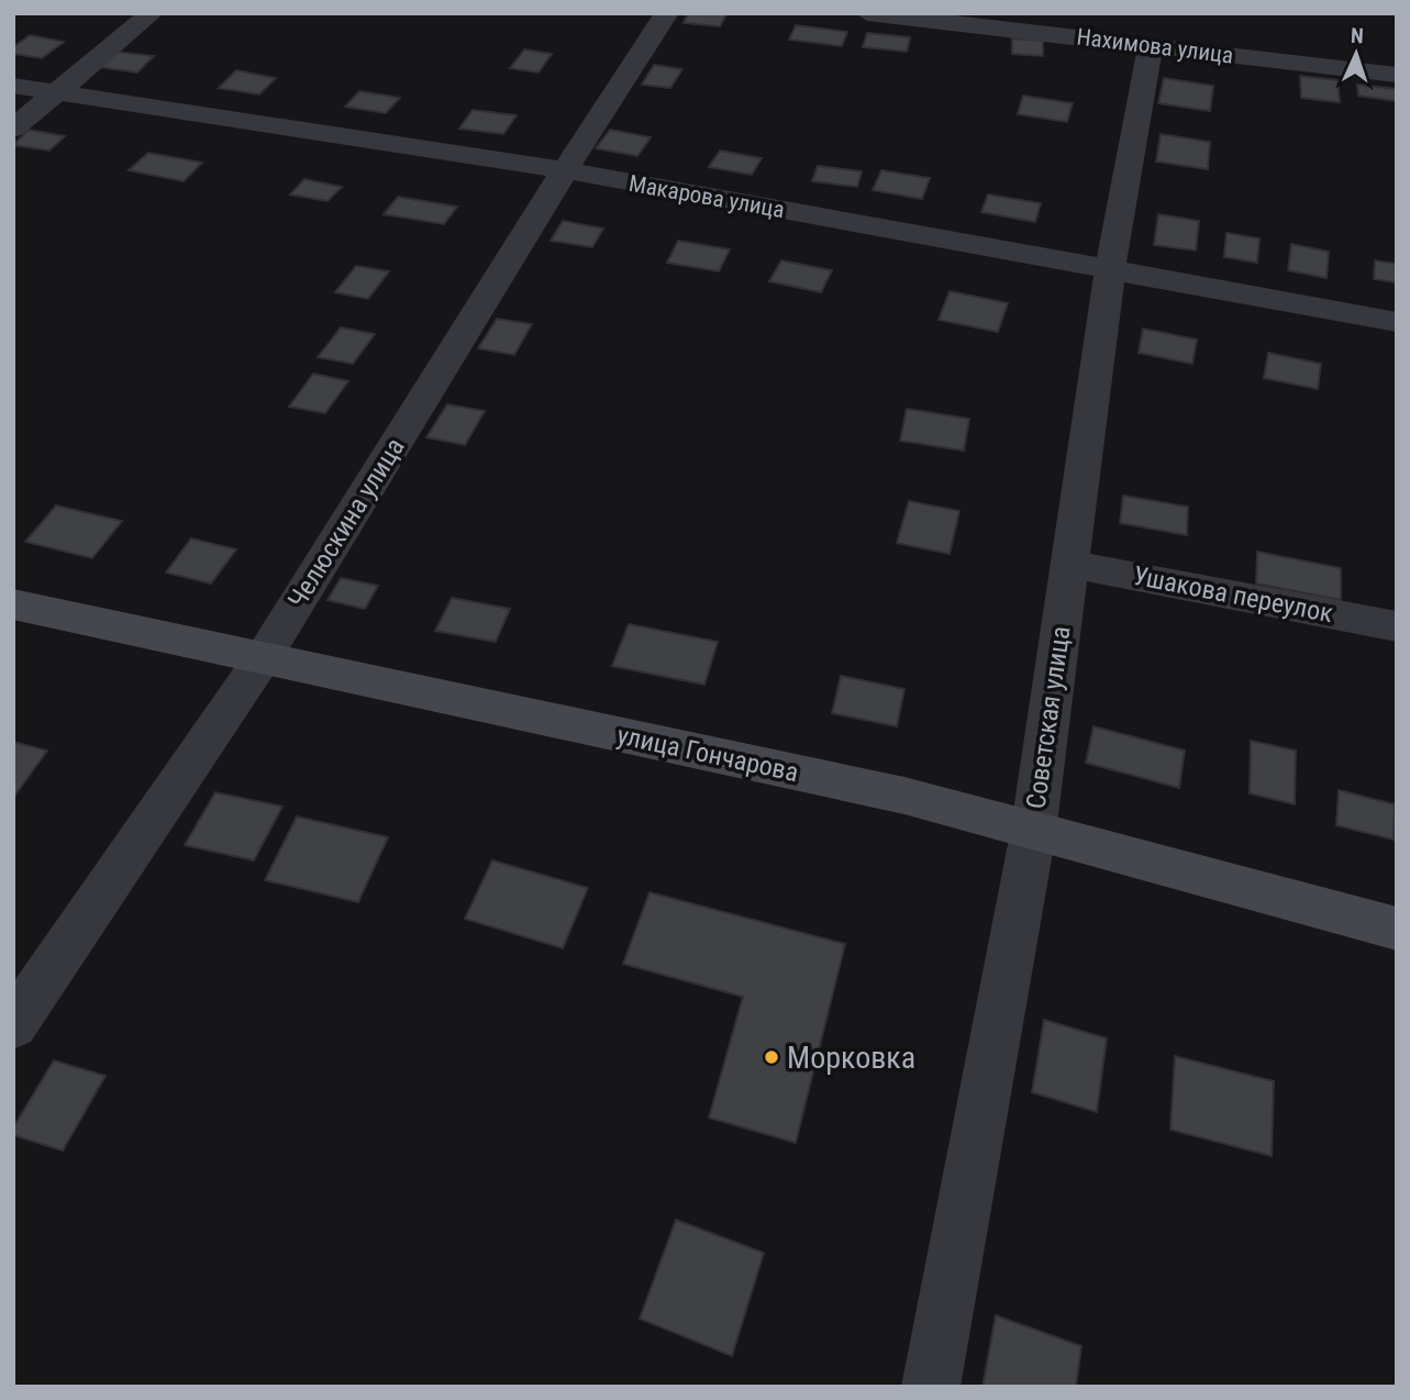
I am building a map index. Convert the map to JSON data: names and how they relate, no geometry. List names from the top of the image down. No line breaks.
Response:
{"streets":{"street":["Нахимова улица","Макарова улица","Челюскина улица","Ушакова переулок","Советская улица","улица Гончарова"]},"crossings":[["Нахимова улица","Советская улица"],["Макарова улица","Челюскина улица"],["Макарова улица","Советская улица"],["Челюскина улица","улица Гончарова"],["Ушакова переулок","Советская улица"],["Советская улица","улица Гончарова"]],"places":["Морковка"],"north":"top"}
